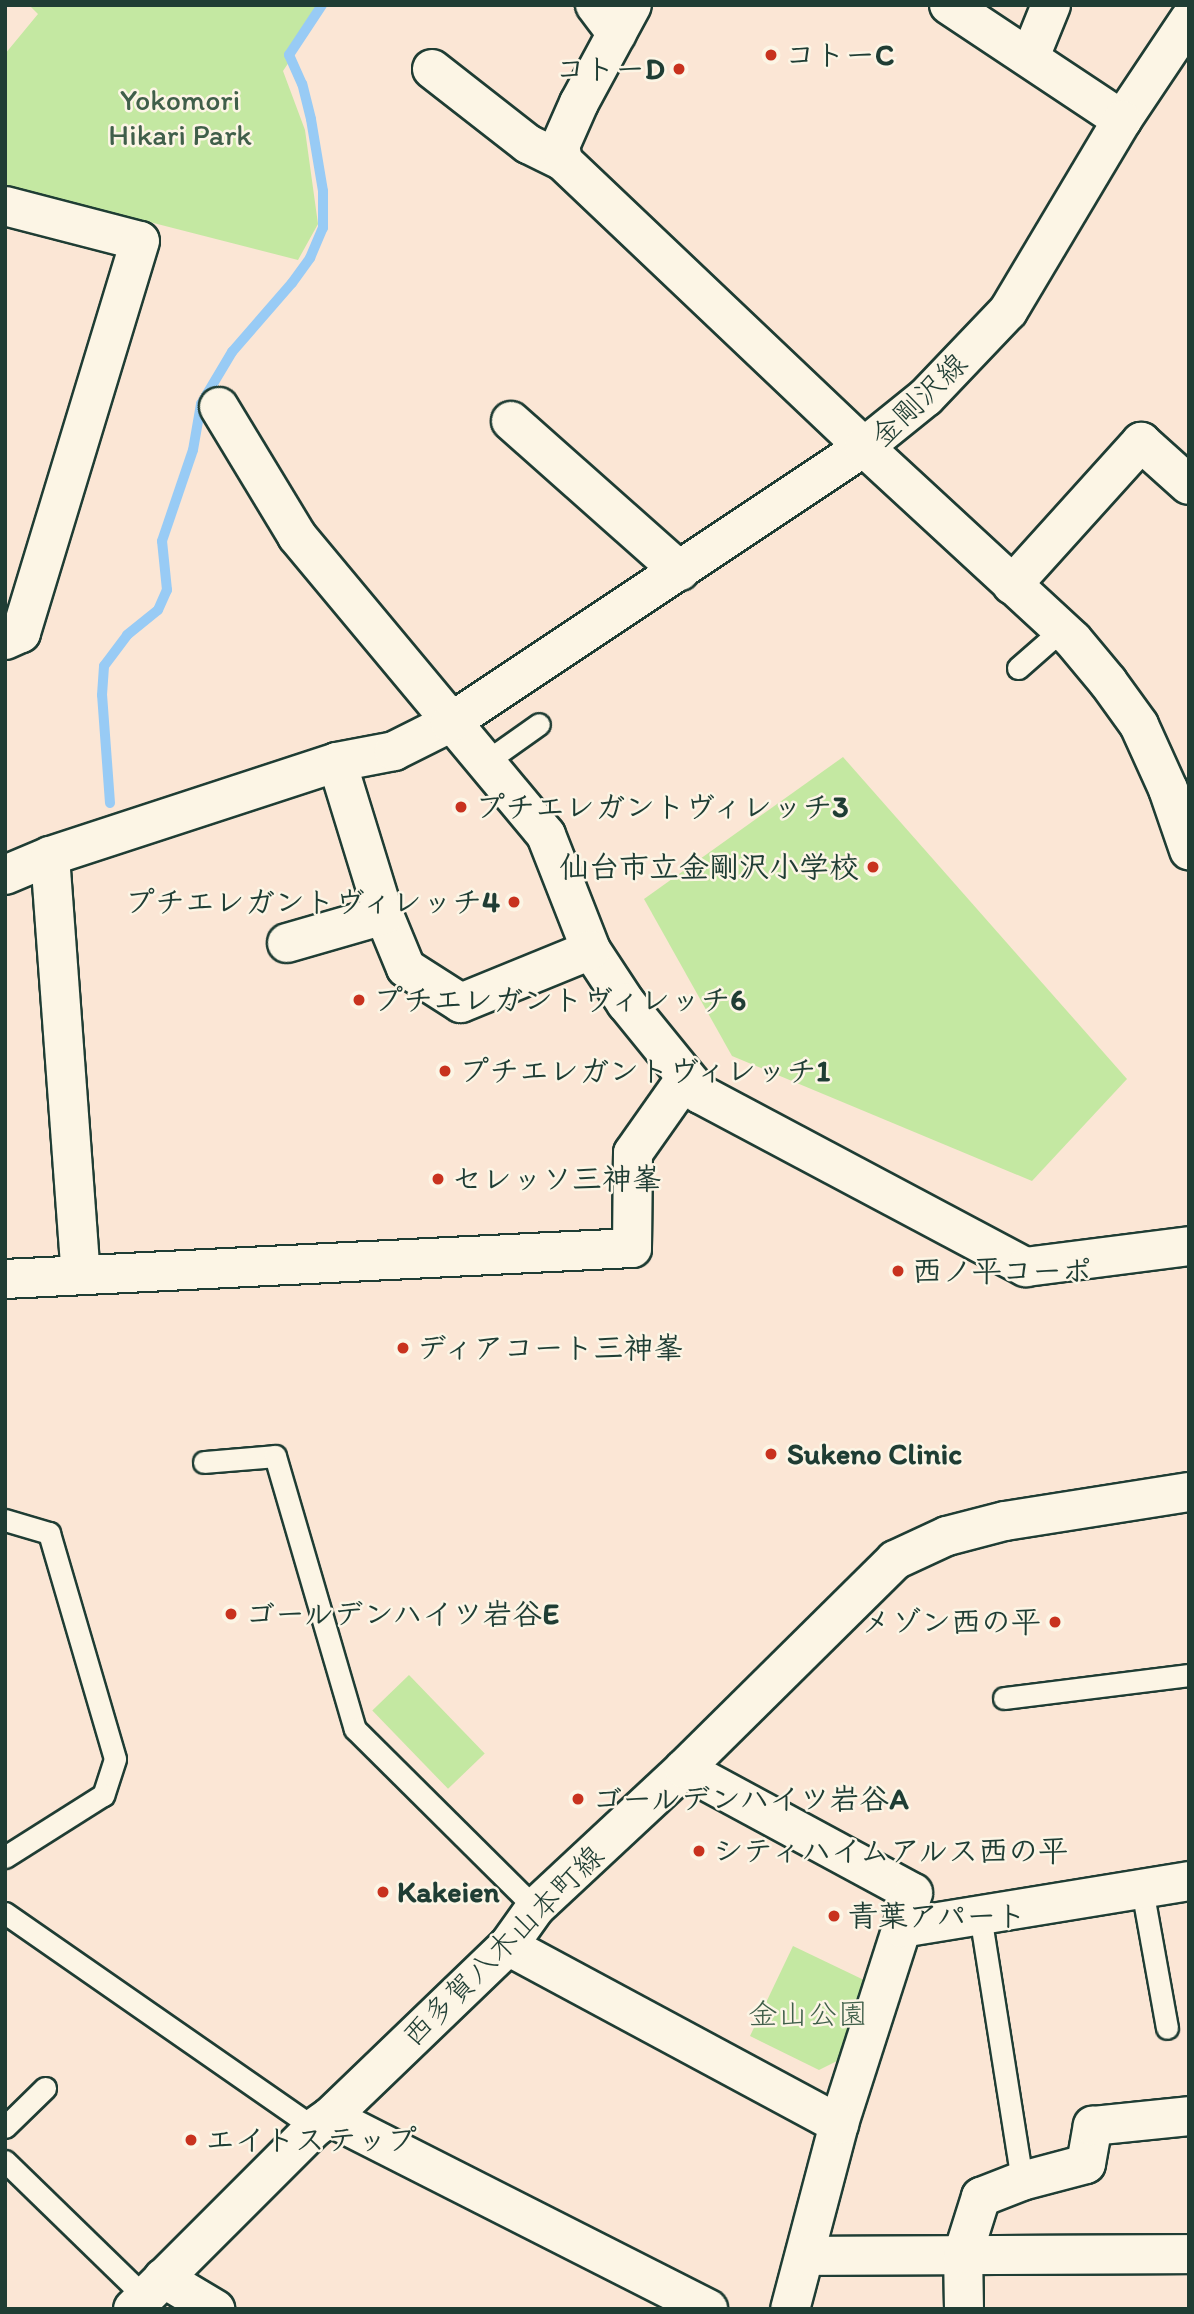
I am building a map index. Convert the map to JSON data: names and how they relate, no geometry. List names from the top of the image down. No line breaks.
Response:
{"streets":{"street":["金剛沢線","西多賀八木山本町線"]},"parks":["Yokomori Hikari Park","金山公園"],"places":["コトーC","コトーD","プチエレガントヴィレッチ3","仙台市立金剛沢小学校","プチエレガントヴィレッチ4","プチエレガントヴィレッチ6","プチエレガントヴィレッチ1","セレッソ三神峯","西ノ平コーポ","ディアコート三神峯","Sukeno Clinic","ゴールデンハイツ岩谷E","メゾン西の平","ゴールデンハイツ岩谷A","シティハイムアルス西の平","Kakeien","青葉アパート","エイトステップ"]}
